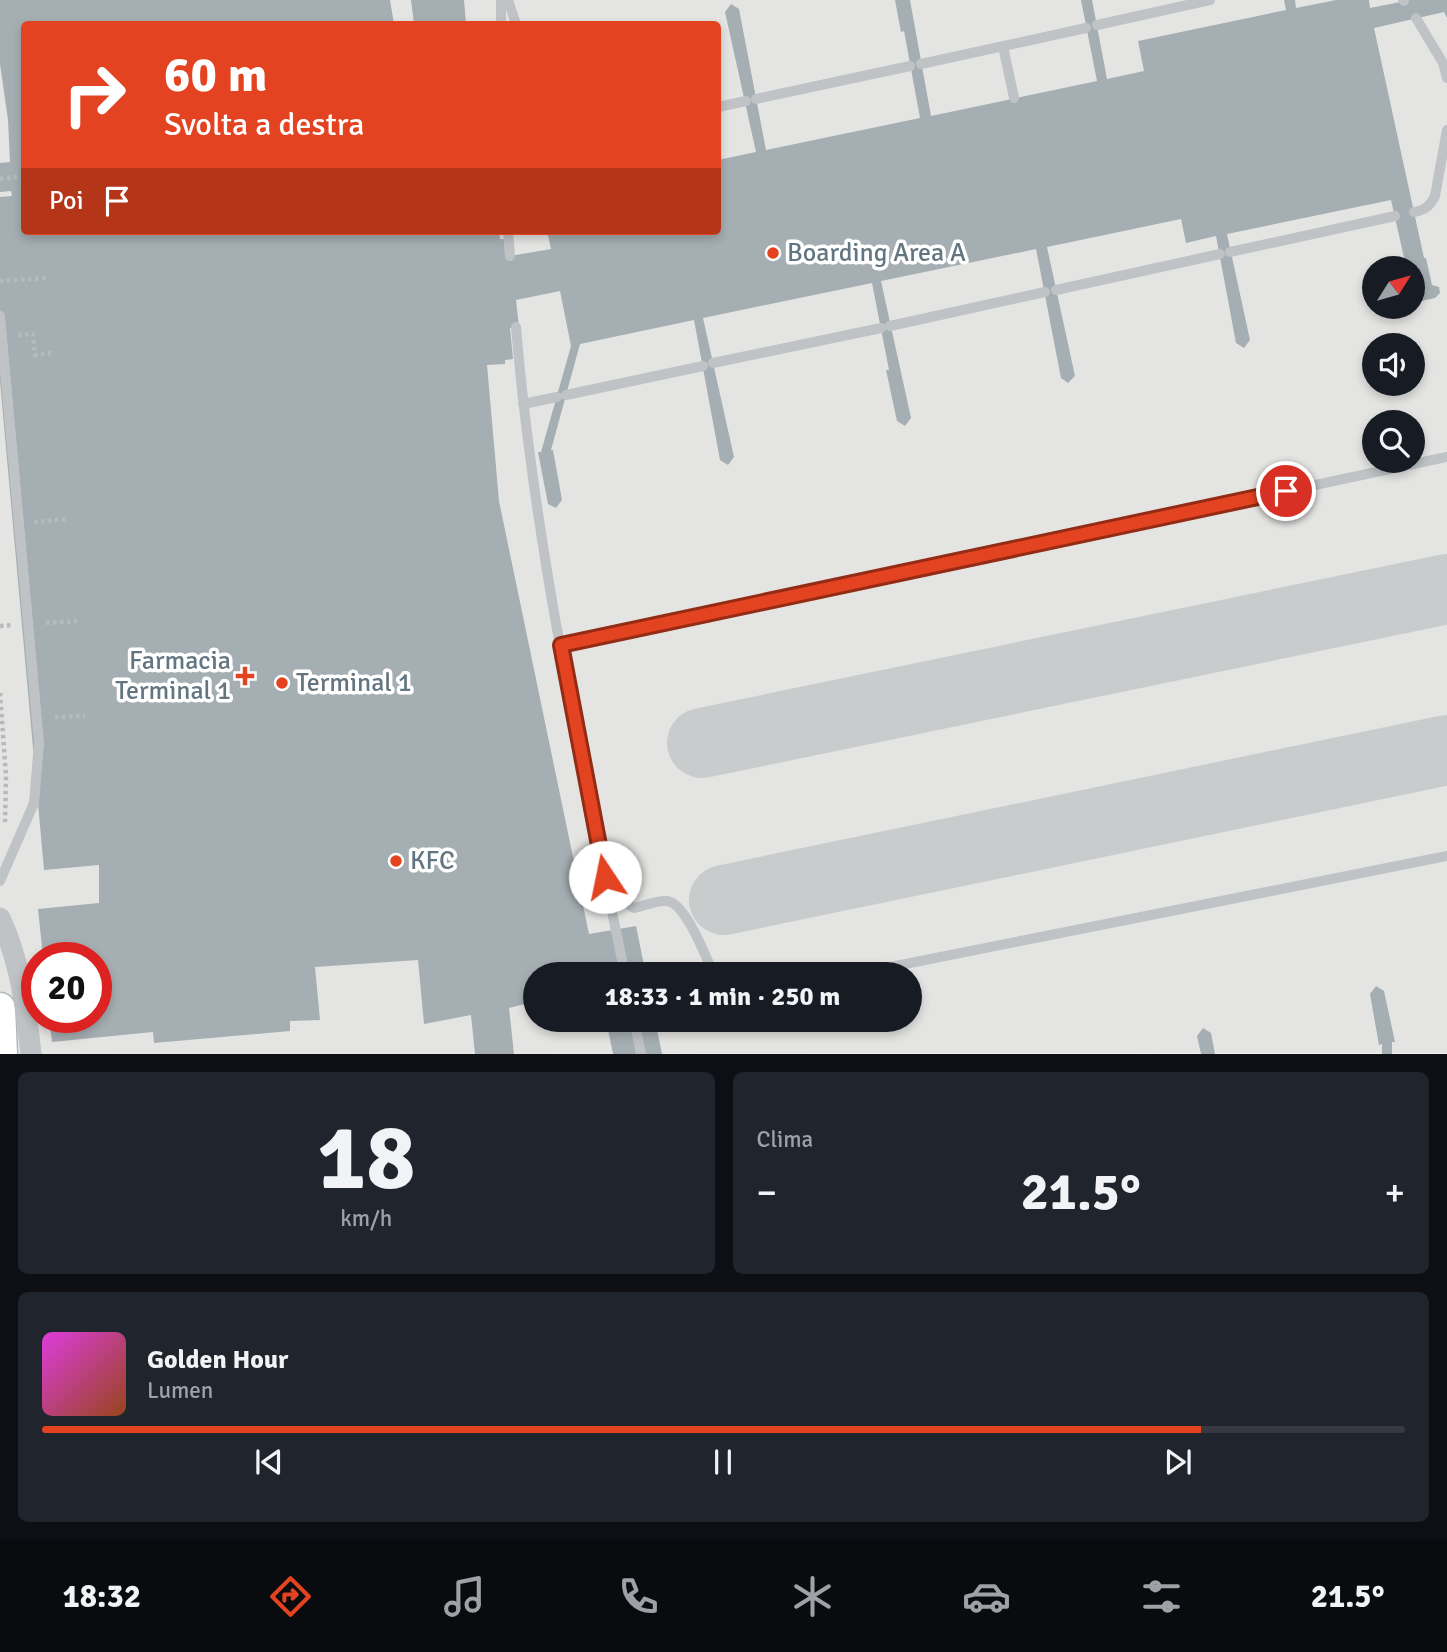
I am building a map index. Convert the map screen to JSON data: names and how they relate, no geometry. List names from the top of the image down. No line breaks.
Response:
{"places":{"other":["Boarding Area A","Terminal 1","KFC"],"health":["Farmacia Terminal 1"]},"north":"top right","page":{"turn":["60 m","Svolta a destra"],"then":"Poi","limit":"20","trip":"18:33 · 1 min · 250 m","tile":[["18","km/h"],"Clima"],"heat":["−","21.5°","+"],"song":["Golden Hour","Lumen"],"tabs":["18:32","21.5°"]}}
